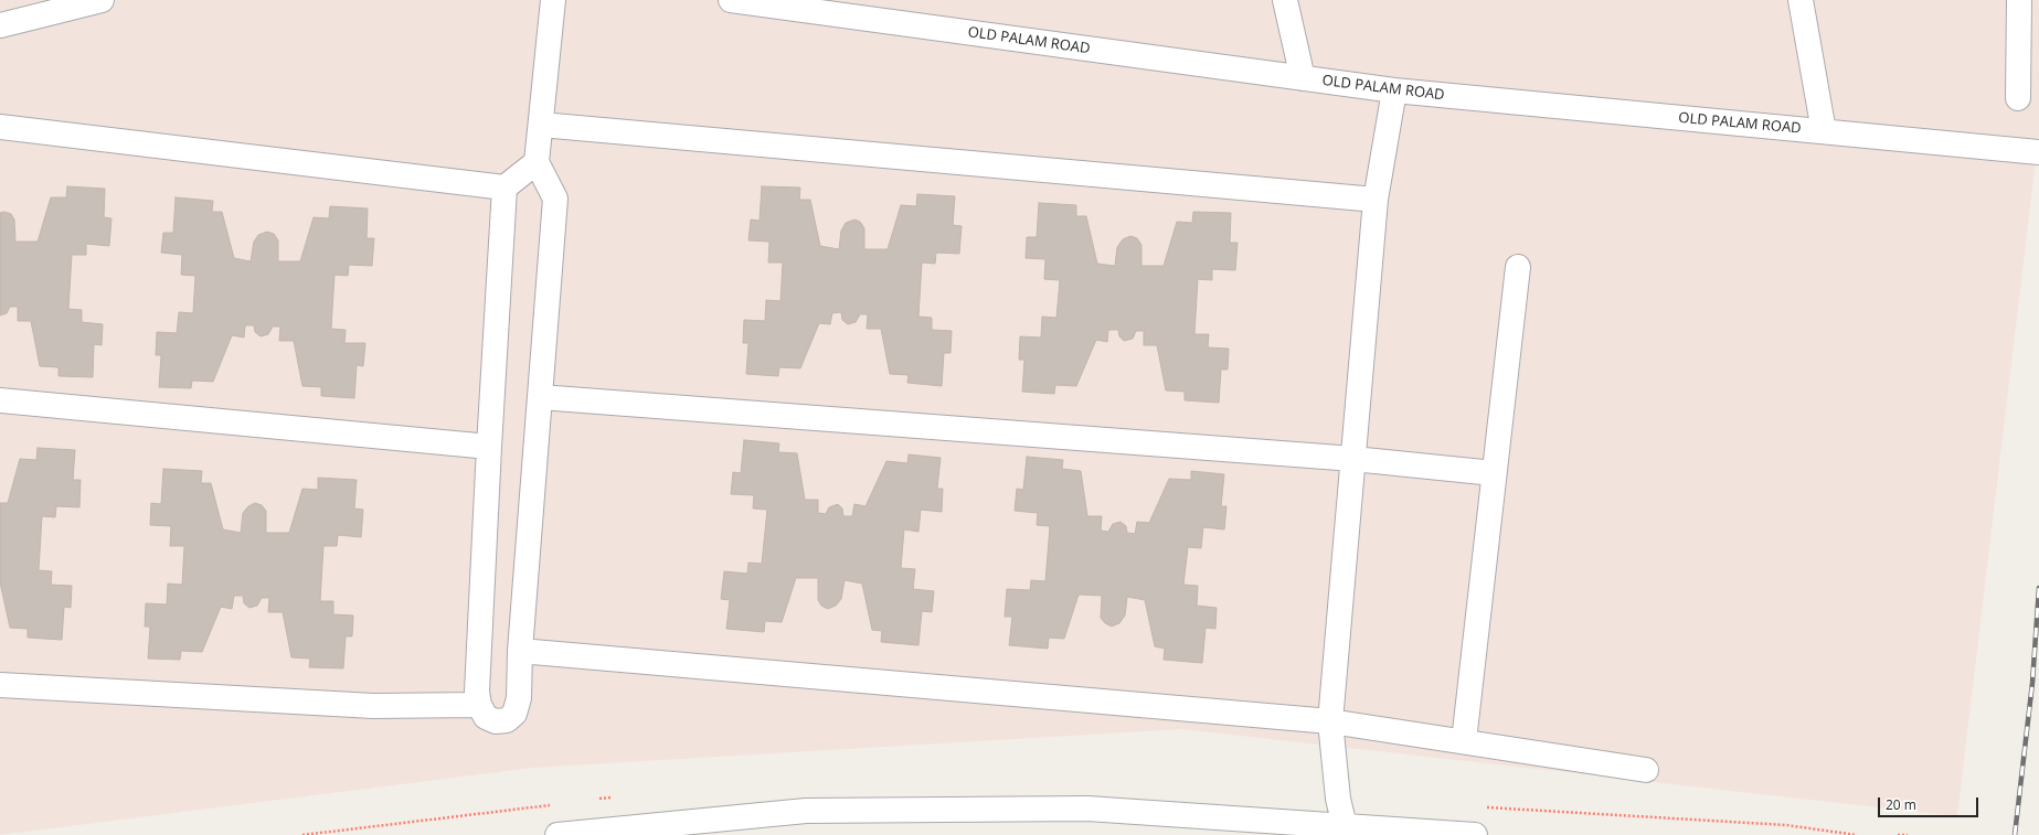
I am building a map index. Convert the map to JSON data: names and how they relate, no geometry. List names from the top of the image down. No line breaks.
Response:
{"streets":{"street":["OLD PALAM ROAD"]},"scale_bar":"20 m"}
